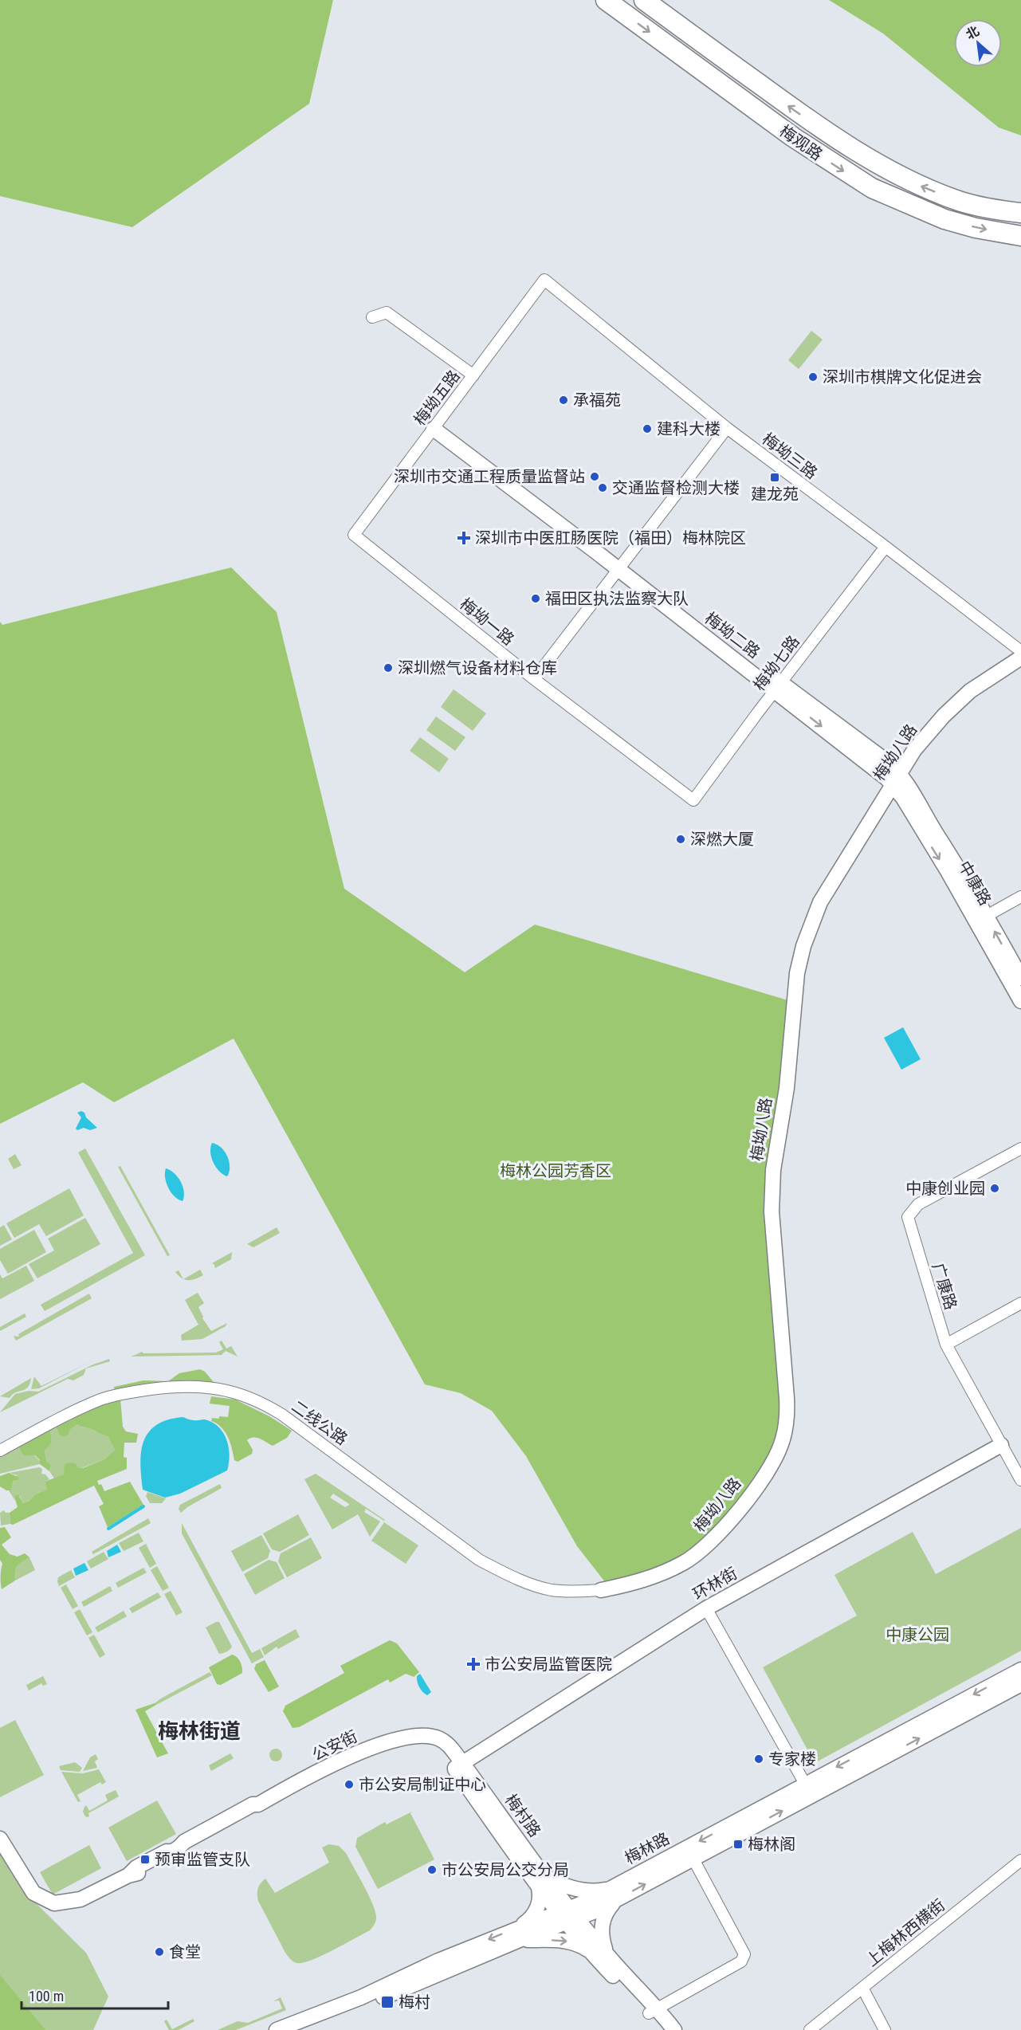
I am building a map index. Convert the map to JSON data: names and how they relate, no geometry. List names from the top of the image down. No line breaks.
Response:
{"streets":{"highway":["梅观路"],"street":["梅坳五路","梅坳三路","梅坳一路","梅坳二路","梅坳七路","梅坳八路","中康路","广康路","二线公路","环林街","公安街","梅村路","梅林路","上梅林西横街"]},"crossings":[["梅坳五路","梅坳三路"],["梅坳五路","梅坳一路"],["梅坳五路","梅坳二路"],["梅坳三路","梅坳七路"],["梅坳一路","梅坳七路"],["梅坳二路","梅坳七路"],["梅坳二路","梅坳八路"],["梅坳二路","中康路"],["梅坳八路","中康路"],["梅坳八路","二线公路"],["广康路","环林街"],["环林街","梅村路"],["公安街","梅村路"],["梅村路","梅林路"]],"districts":["梅林街道"],"parks":["梅林公园芳香区","中康公园"],"places":{"other":["深圳市棋牌文化促进会","承福苑","建科大楼","深圳市交通工程质量监督站","交通监督检测大楼","福田区执法监察大队","深圳燃气设备材料仓库","深燃大厦","中康创业园","专家楼","市公安局制证中心","市公安局公交分局","食堂"],"transit":["建龙苑","梅林阁","预审监管支队","梅村"],"health":["深圳市中医肛肠医院（福田）梅林院区","市公安局监管医院"]},"scale_bar":"100 m","north":"top left"}
